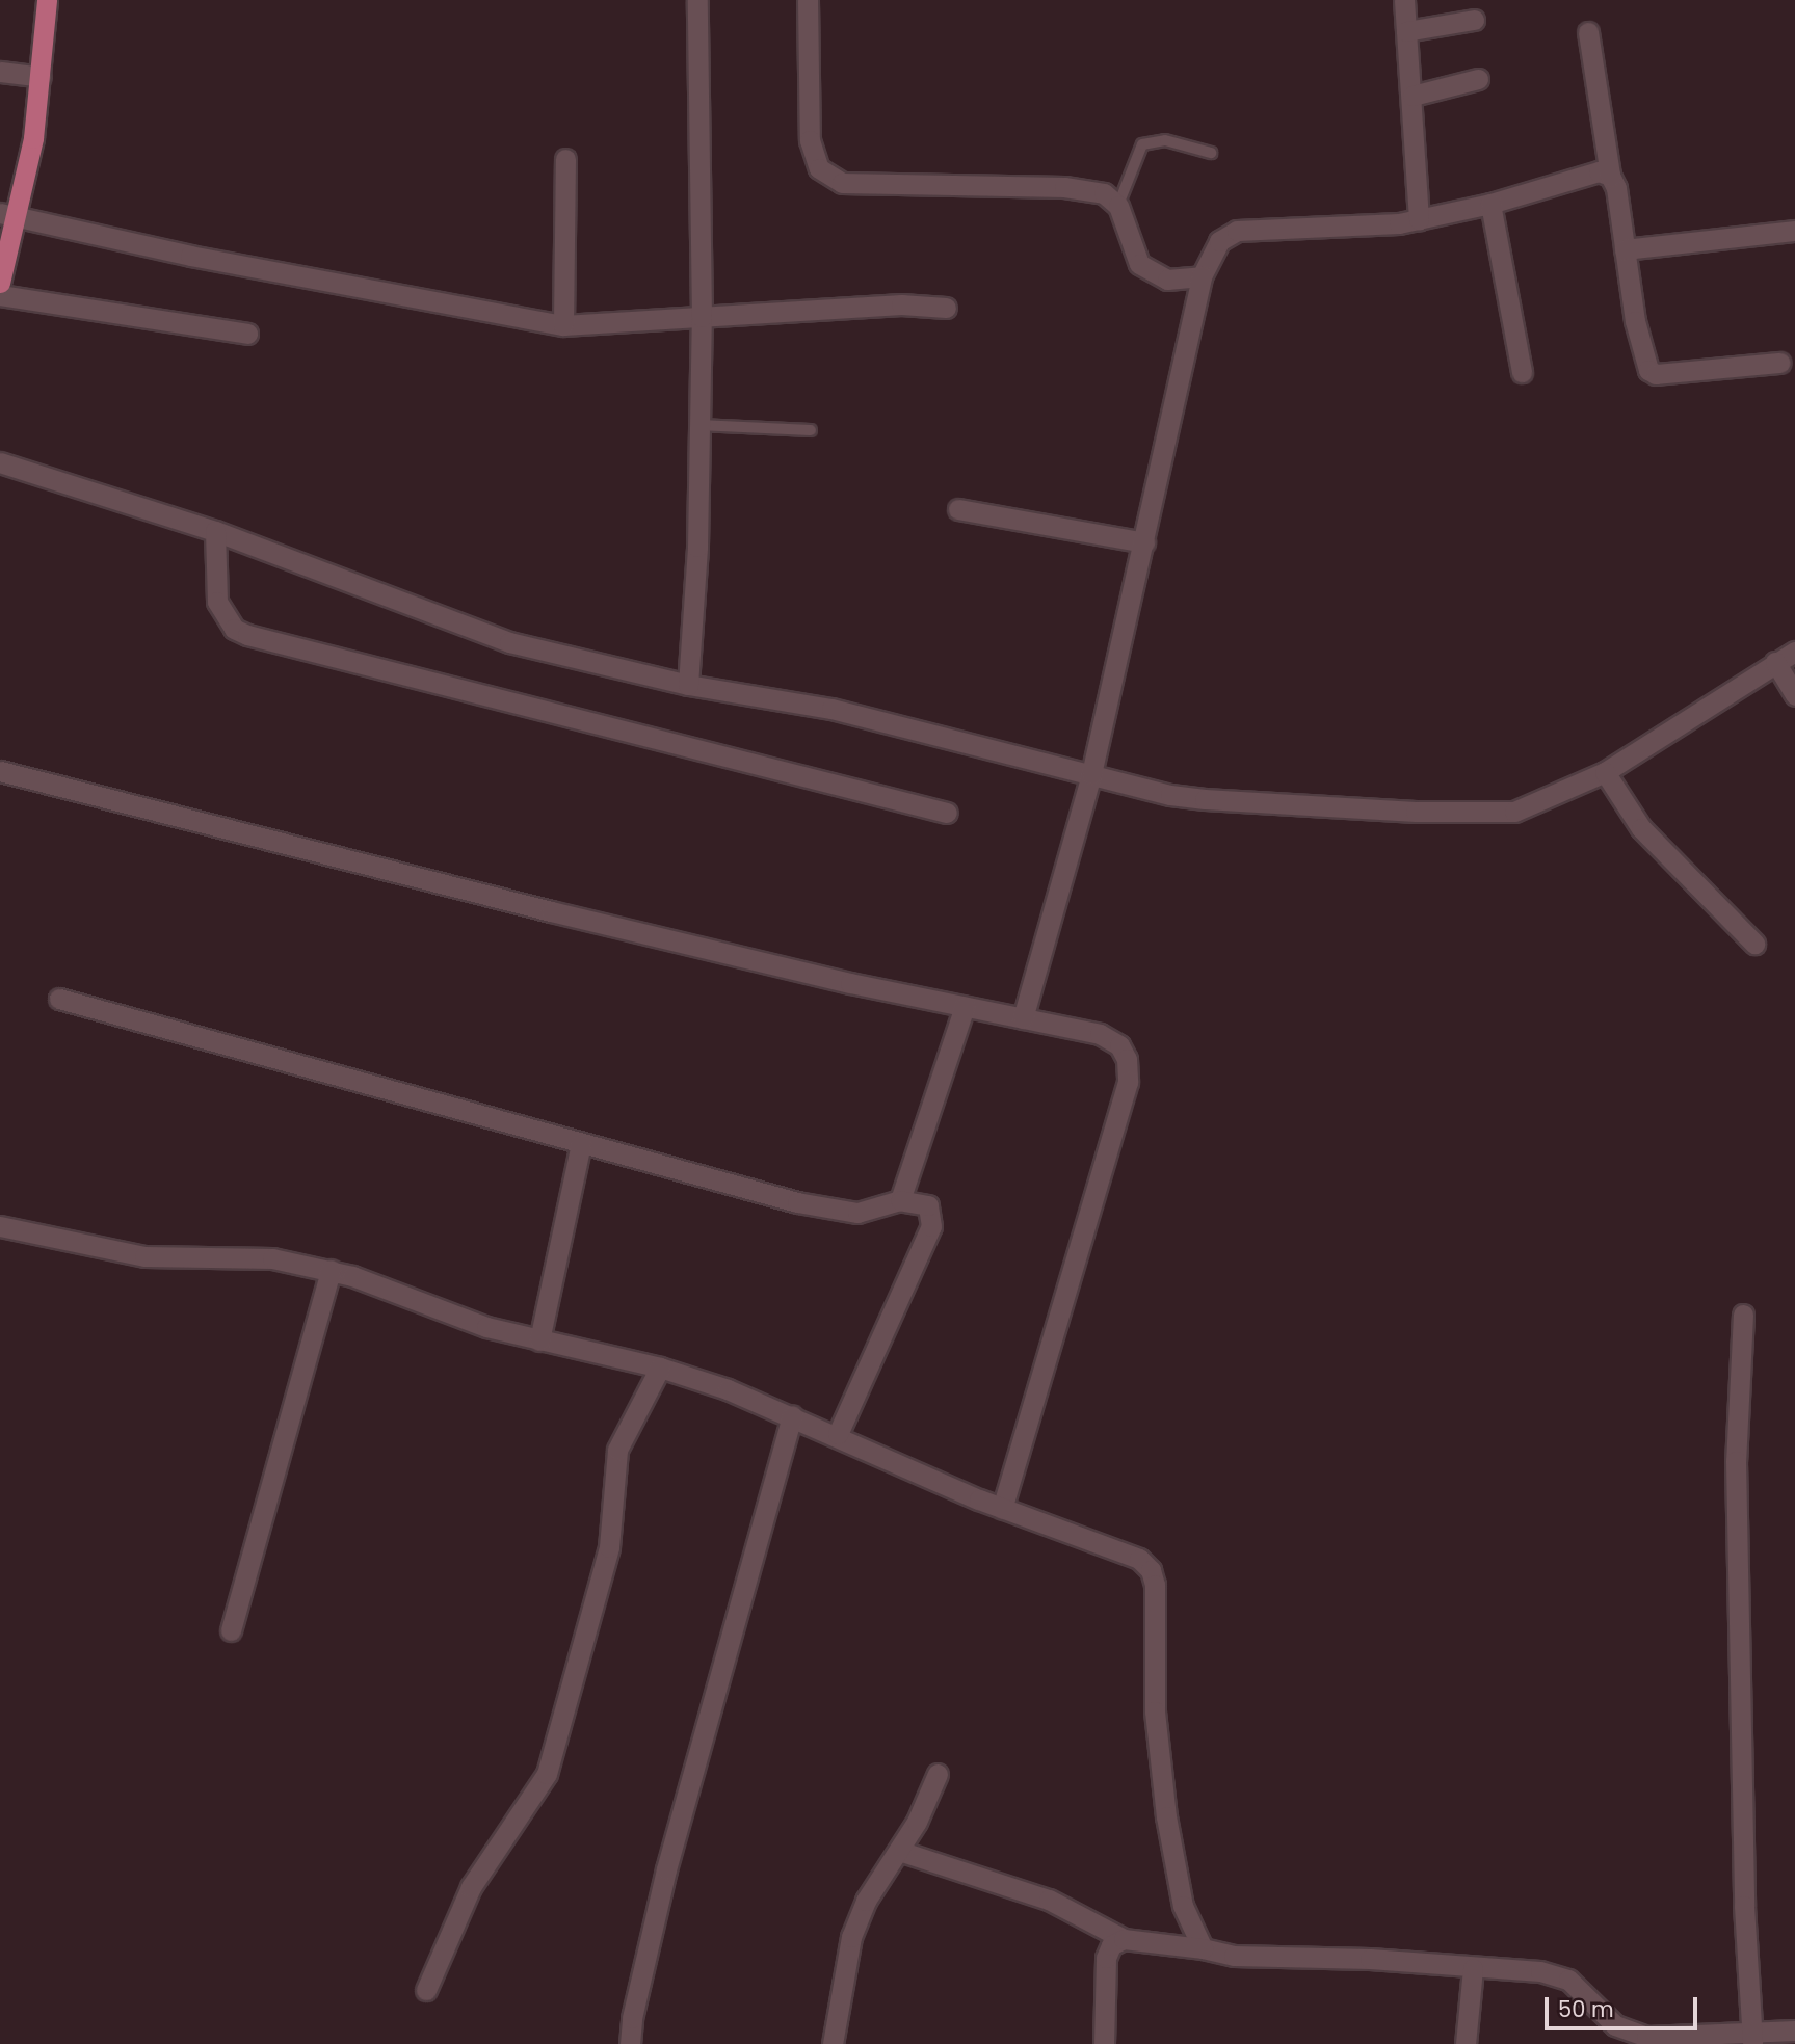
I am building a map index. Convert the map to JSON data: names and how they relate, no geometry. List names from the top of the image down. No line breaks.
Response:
{"scale_bar":"50 m"}
